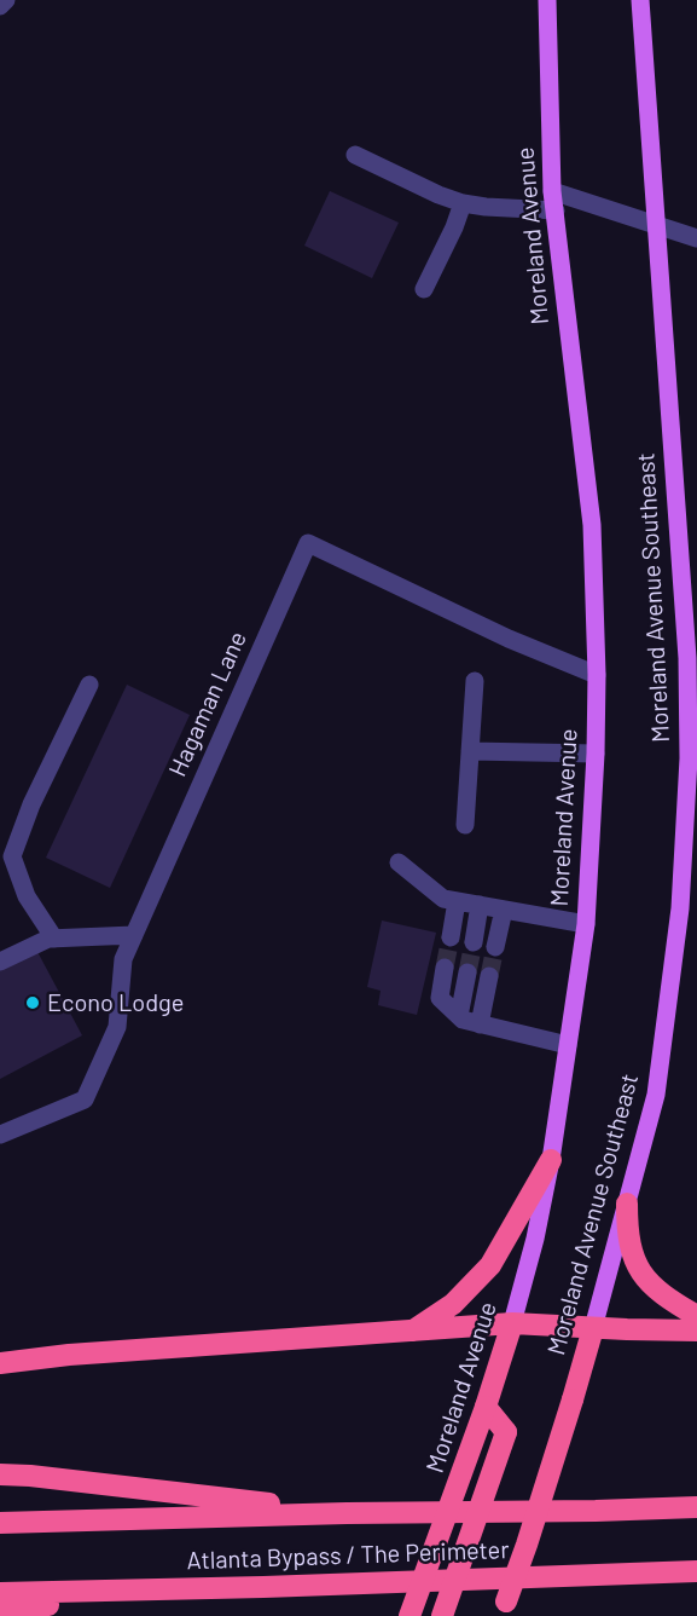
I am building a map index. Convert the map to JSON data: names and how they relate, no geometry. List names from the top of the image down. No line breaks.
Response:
{"streets":{"highway":["Moreland Avenue","Moreland Avenue Southeast","Atlanta Bypass / The Perimeter"],"street":["Hagaman Lane"]},"crossings":[["Moreland Avenue","Hagaman Lane"]],"places":["Econo Lodge"]}
